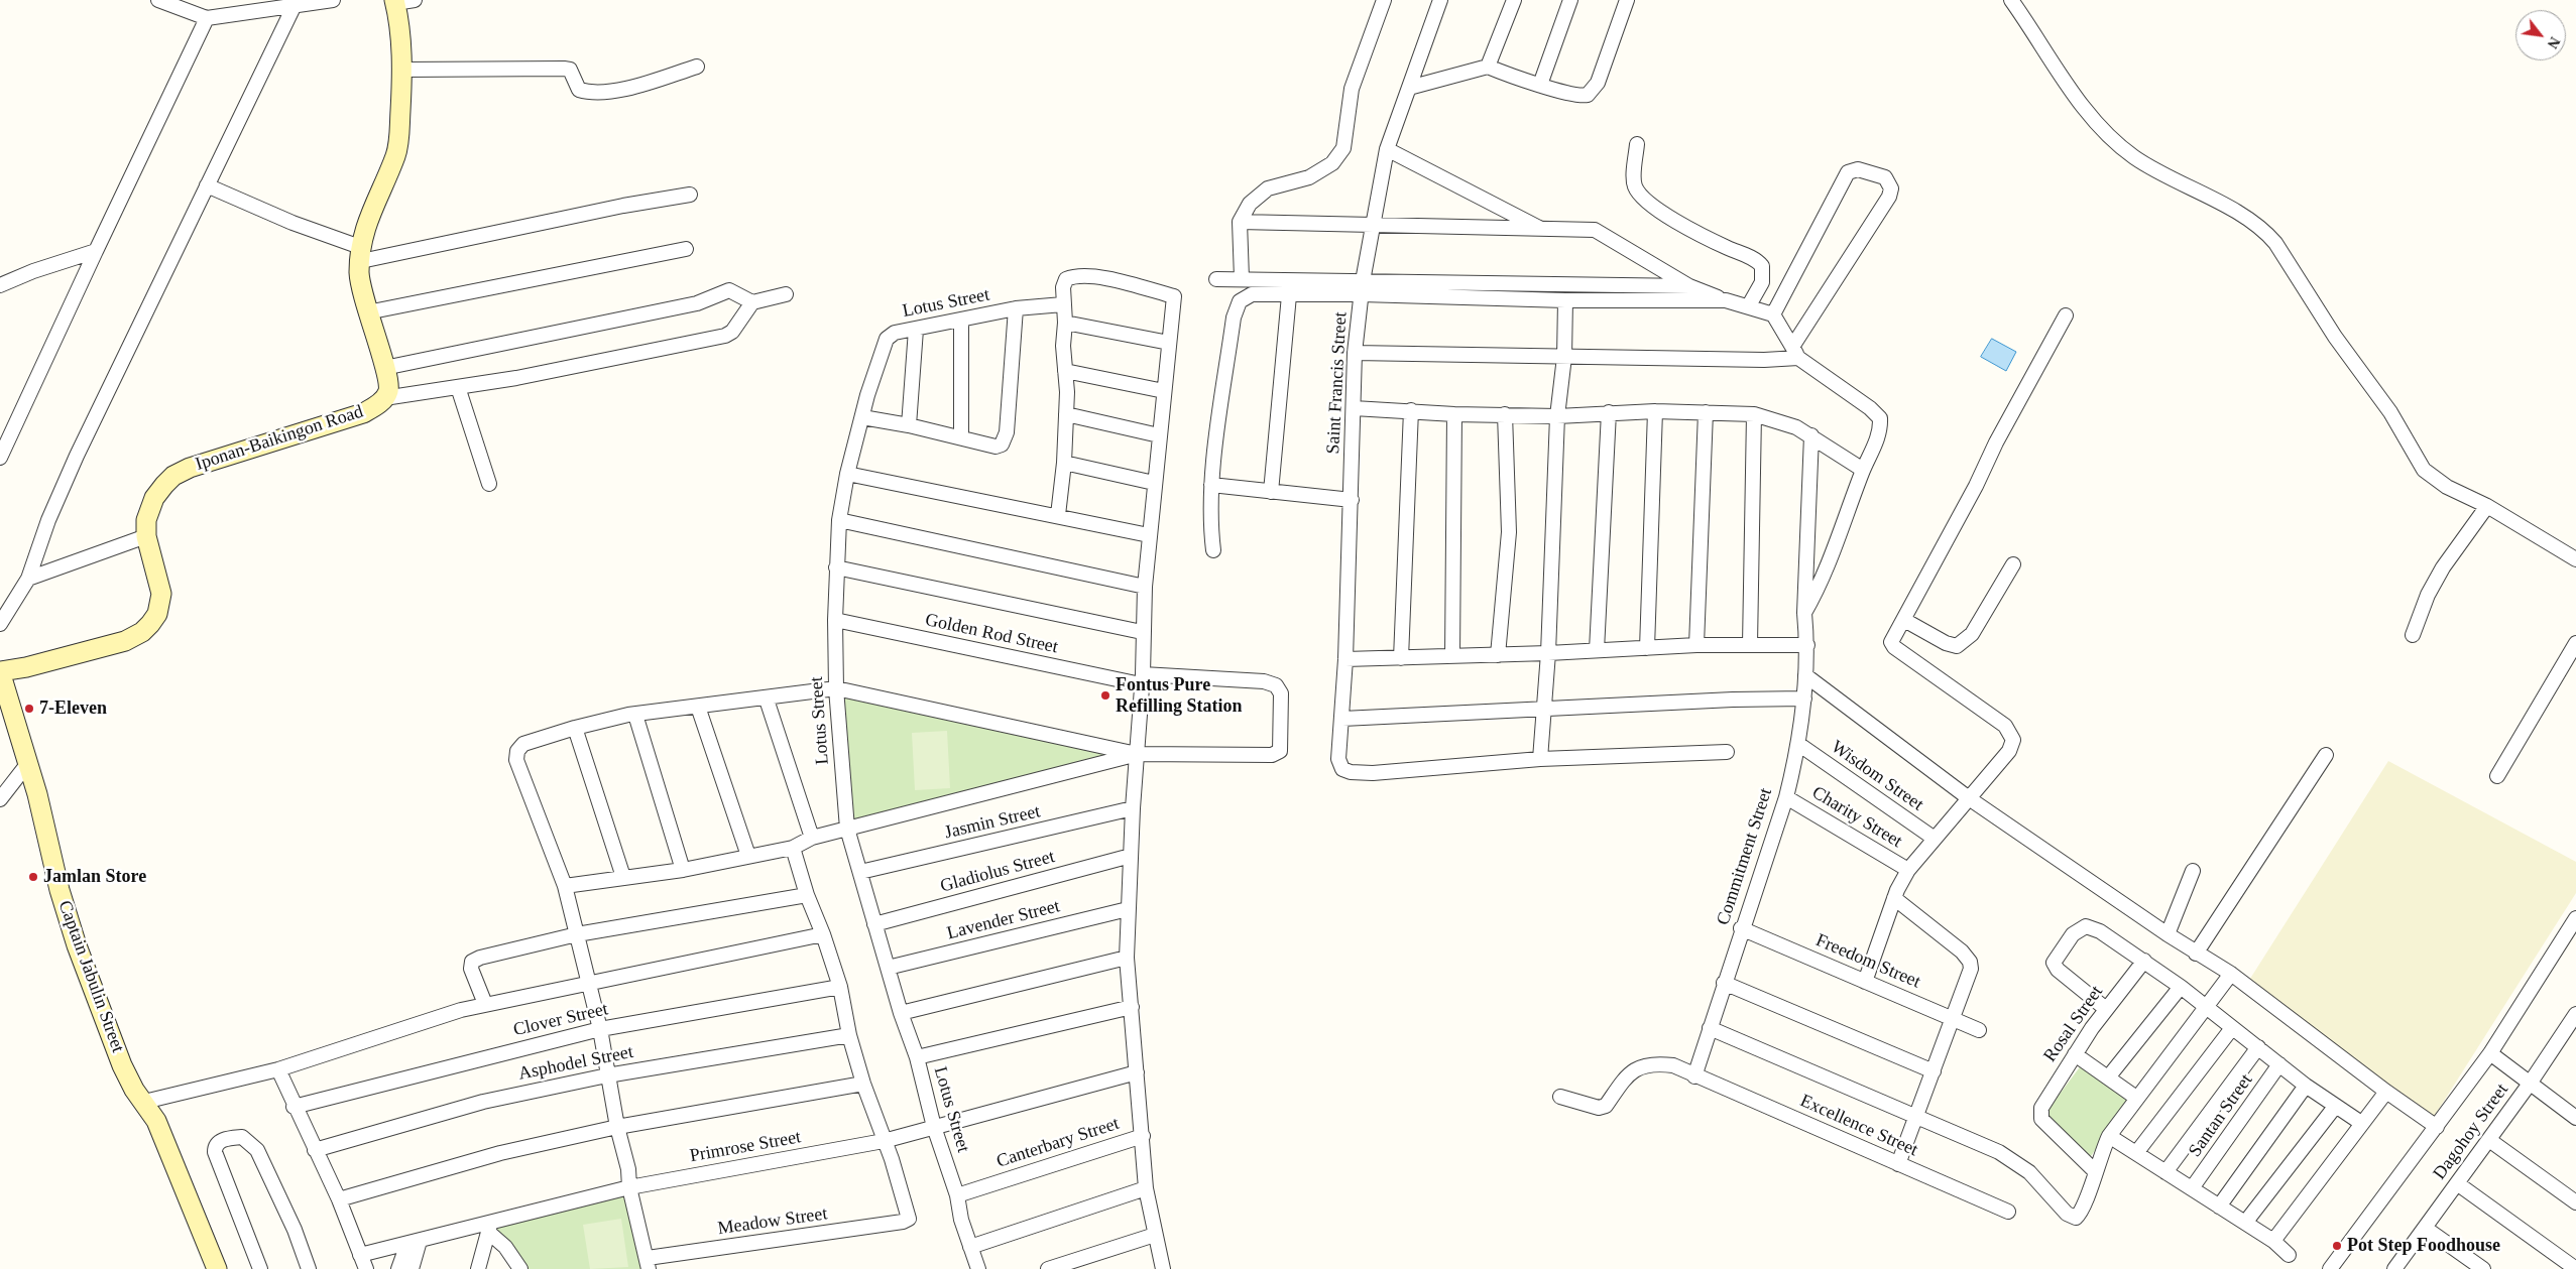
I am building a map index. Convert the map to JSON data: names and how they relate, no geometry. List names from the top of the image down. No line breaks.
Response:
{"streets":{"street":["Lotus Street","Saint Francis Street","Iponan-Baikingon Road","Golden Rod Street","Wisdom Street","Charity Street","Jasmin Street","Commitment Street","Gladiolus Street","Lavender Street","Freedom Street","Captain Jabulin Street","Clover Street","Rosal Street","Asphodel Street","Santan Street","Excellence Street","Dagohoy Street","Canterbary Street","Primrose Street","Meadow Street"]},"crossings":[["Lotus Street","Golden Rod Street"],["Lotus Street","Jasmin Street"],["Lotus Street","Gladiolus Street"],["Lotus Street","Lavender Street"],["Lotus Street","Canterbary Street"],["Lotus Street","Primrose Street"],["Iponan-Baikingon Road","Captain Jabulin Street"],["Wisdom Street","Commitment Street"],["Charity Street","Commitment Street"],["Commitment Street","Freedom Street"],["Commitment Street","Excellence Street"],["Primrose Street","Meadow Street"]],"places":["Fontus Pure Refilling Station","7-Eleven","Jamlan Store","Pot Step Foodhouse"],"north":"bottom right"}
